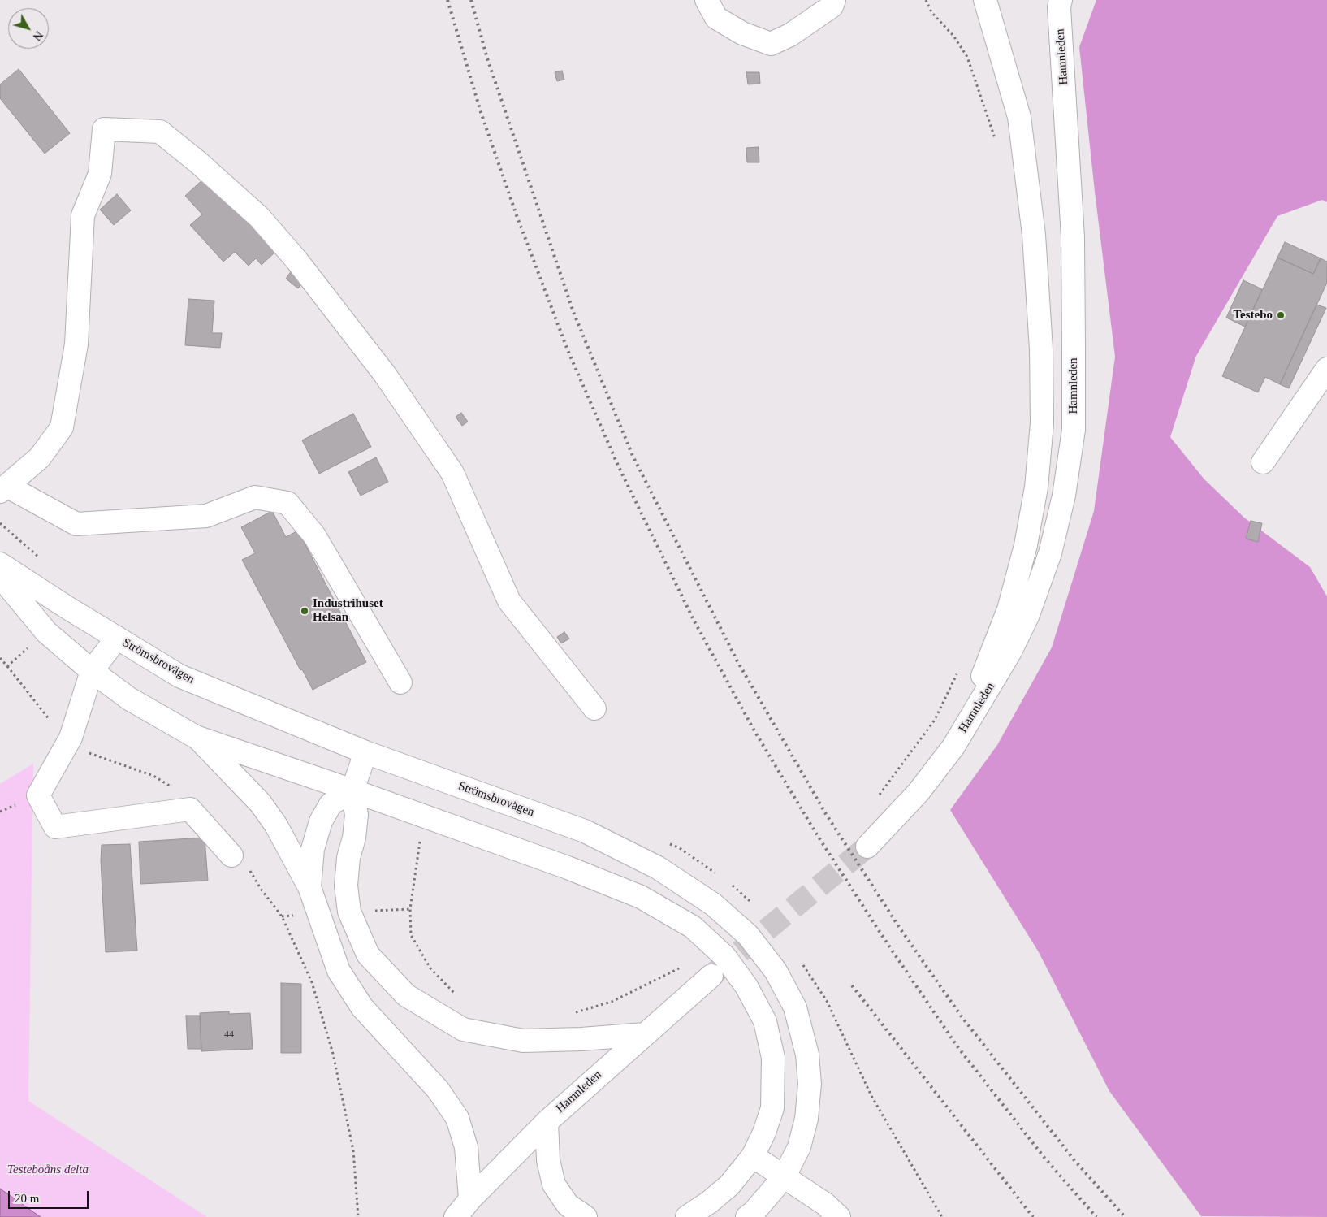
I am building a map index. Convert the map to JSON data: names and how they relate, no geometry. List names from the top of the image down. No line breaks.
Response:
{"streets":{"main road":["Hamnleden","Strömsbrovägen"]},"parks":["Testeboåns delta"],"places":["Testebo","Industrihuset Helsan"],"house_numbers":["44"],"scale_bar":"20 m","north":"bottom right"}
